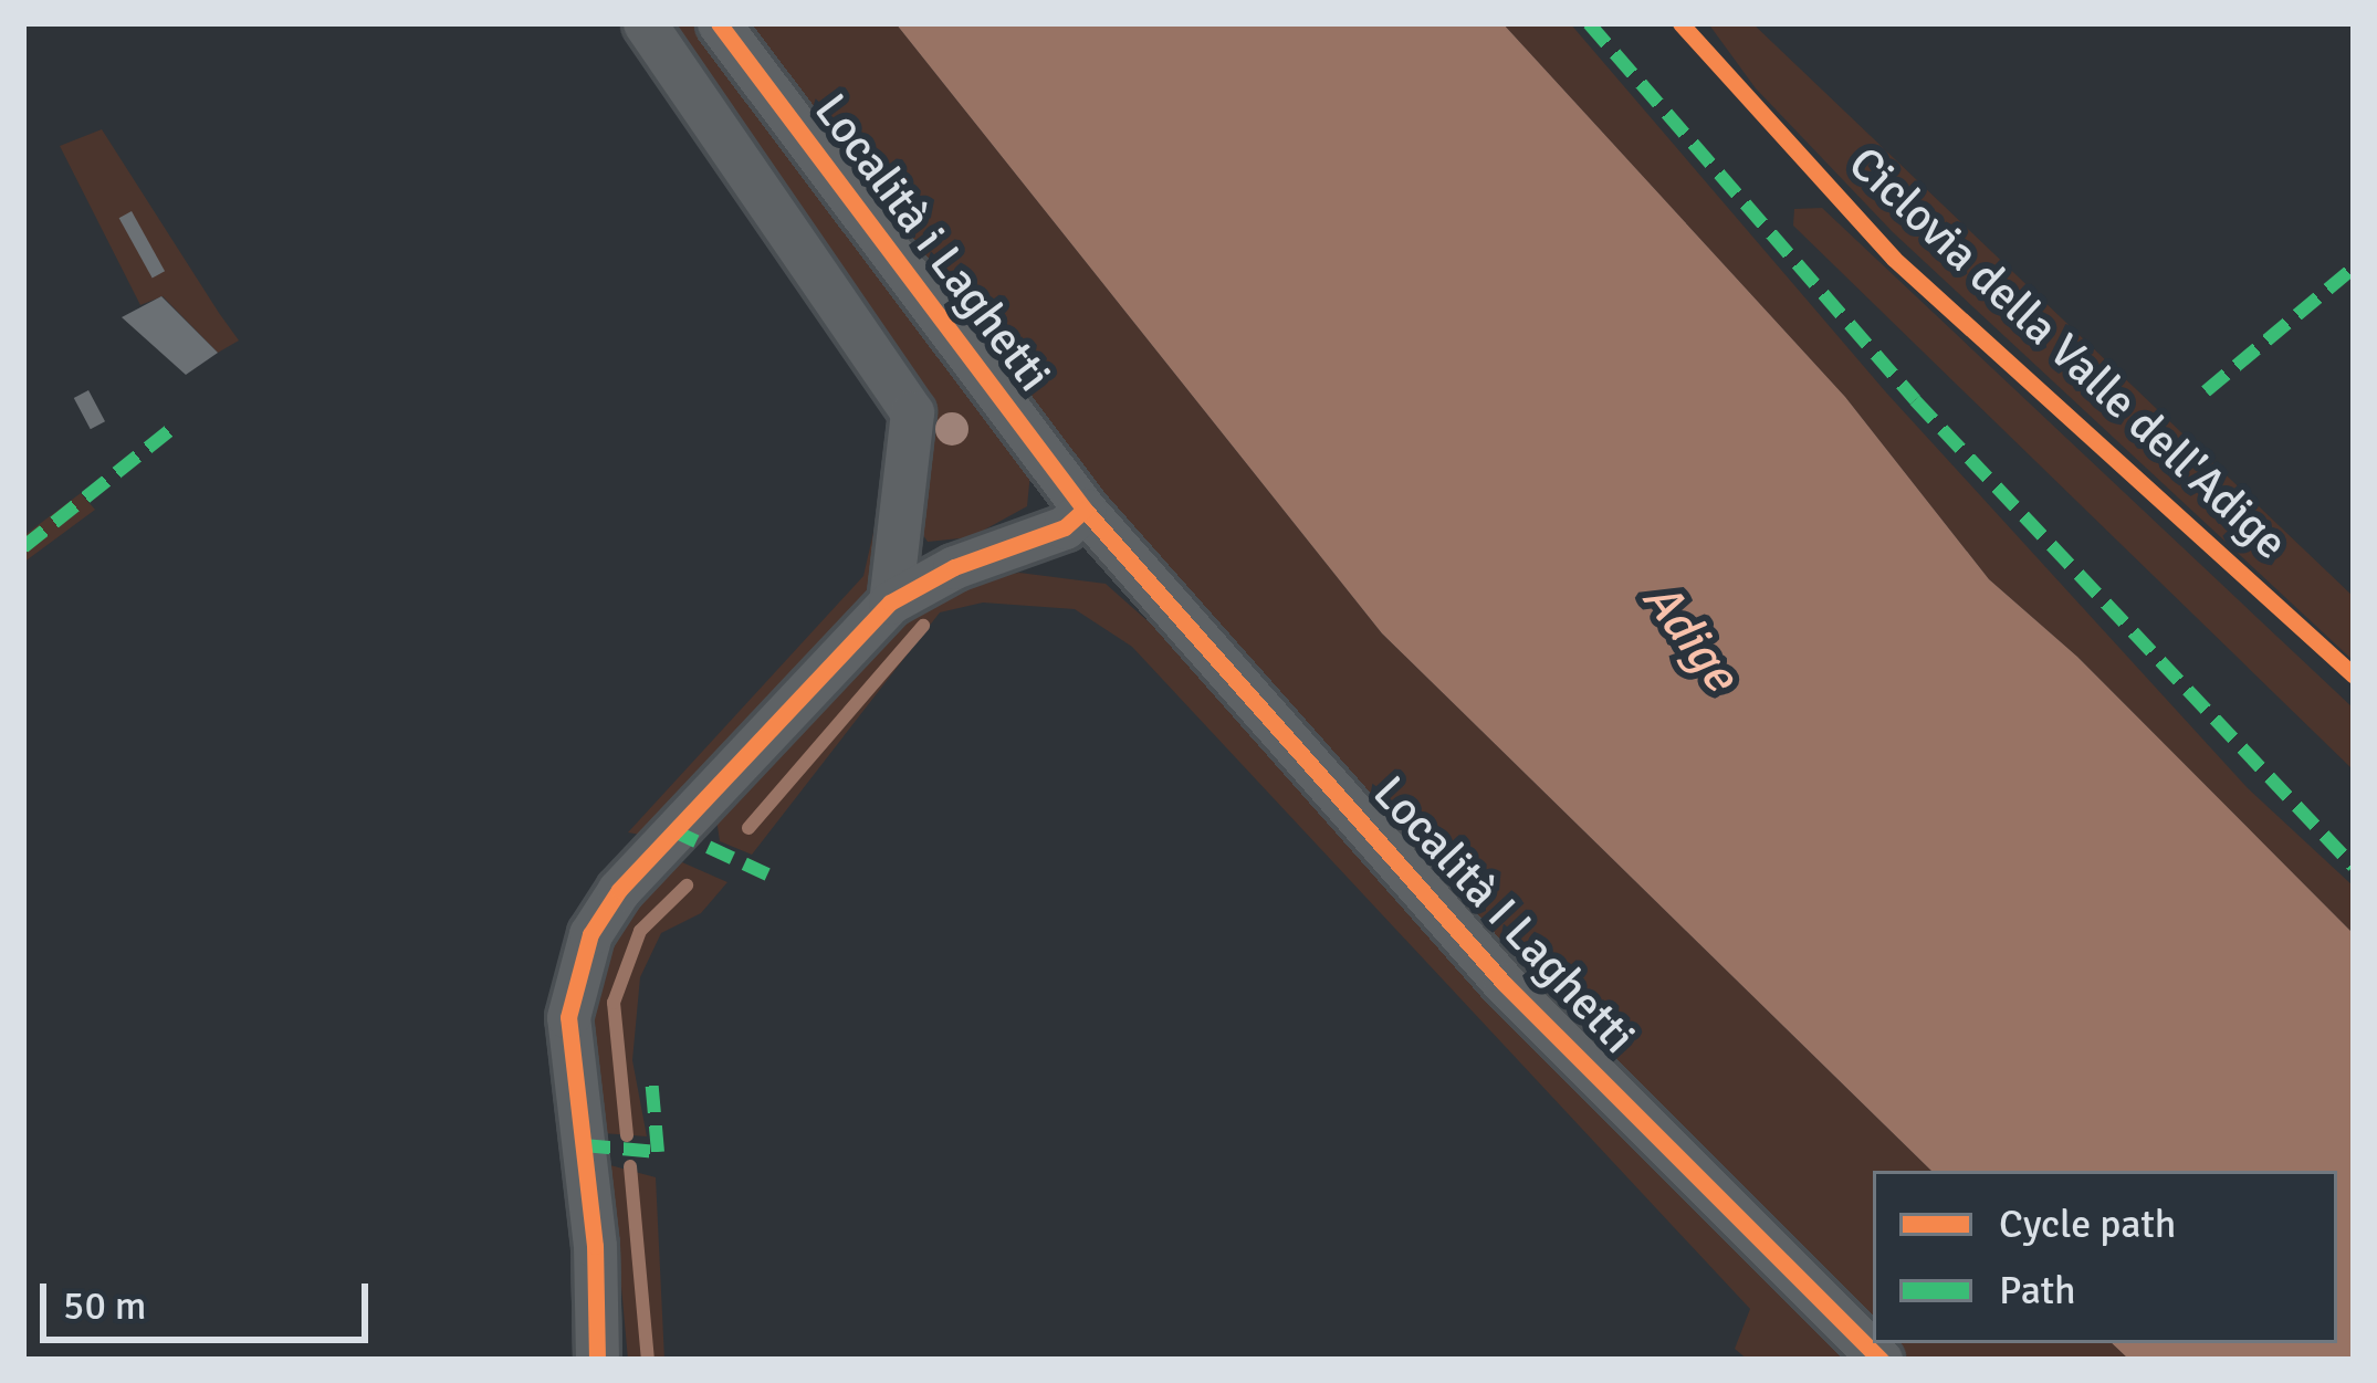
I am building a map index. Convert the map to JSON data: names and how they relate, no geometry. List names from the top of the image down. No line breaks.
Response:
{"streets":{"street":["Località i Laghetti","Località I Laghetti"],"cycle path":["Ciclovia della Valle dell'Adige"]},"crossings":[["Località i Laghetti","Località I Laghetti"]],"water":["Adige"],"legend":["Cycle path","Path"],"scale_bar":"50 m"}
